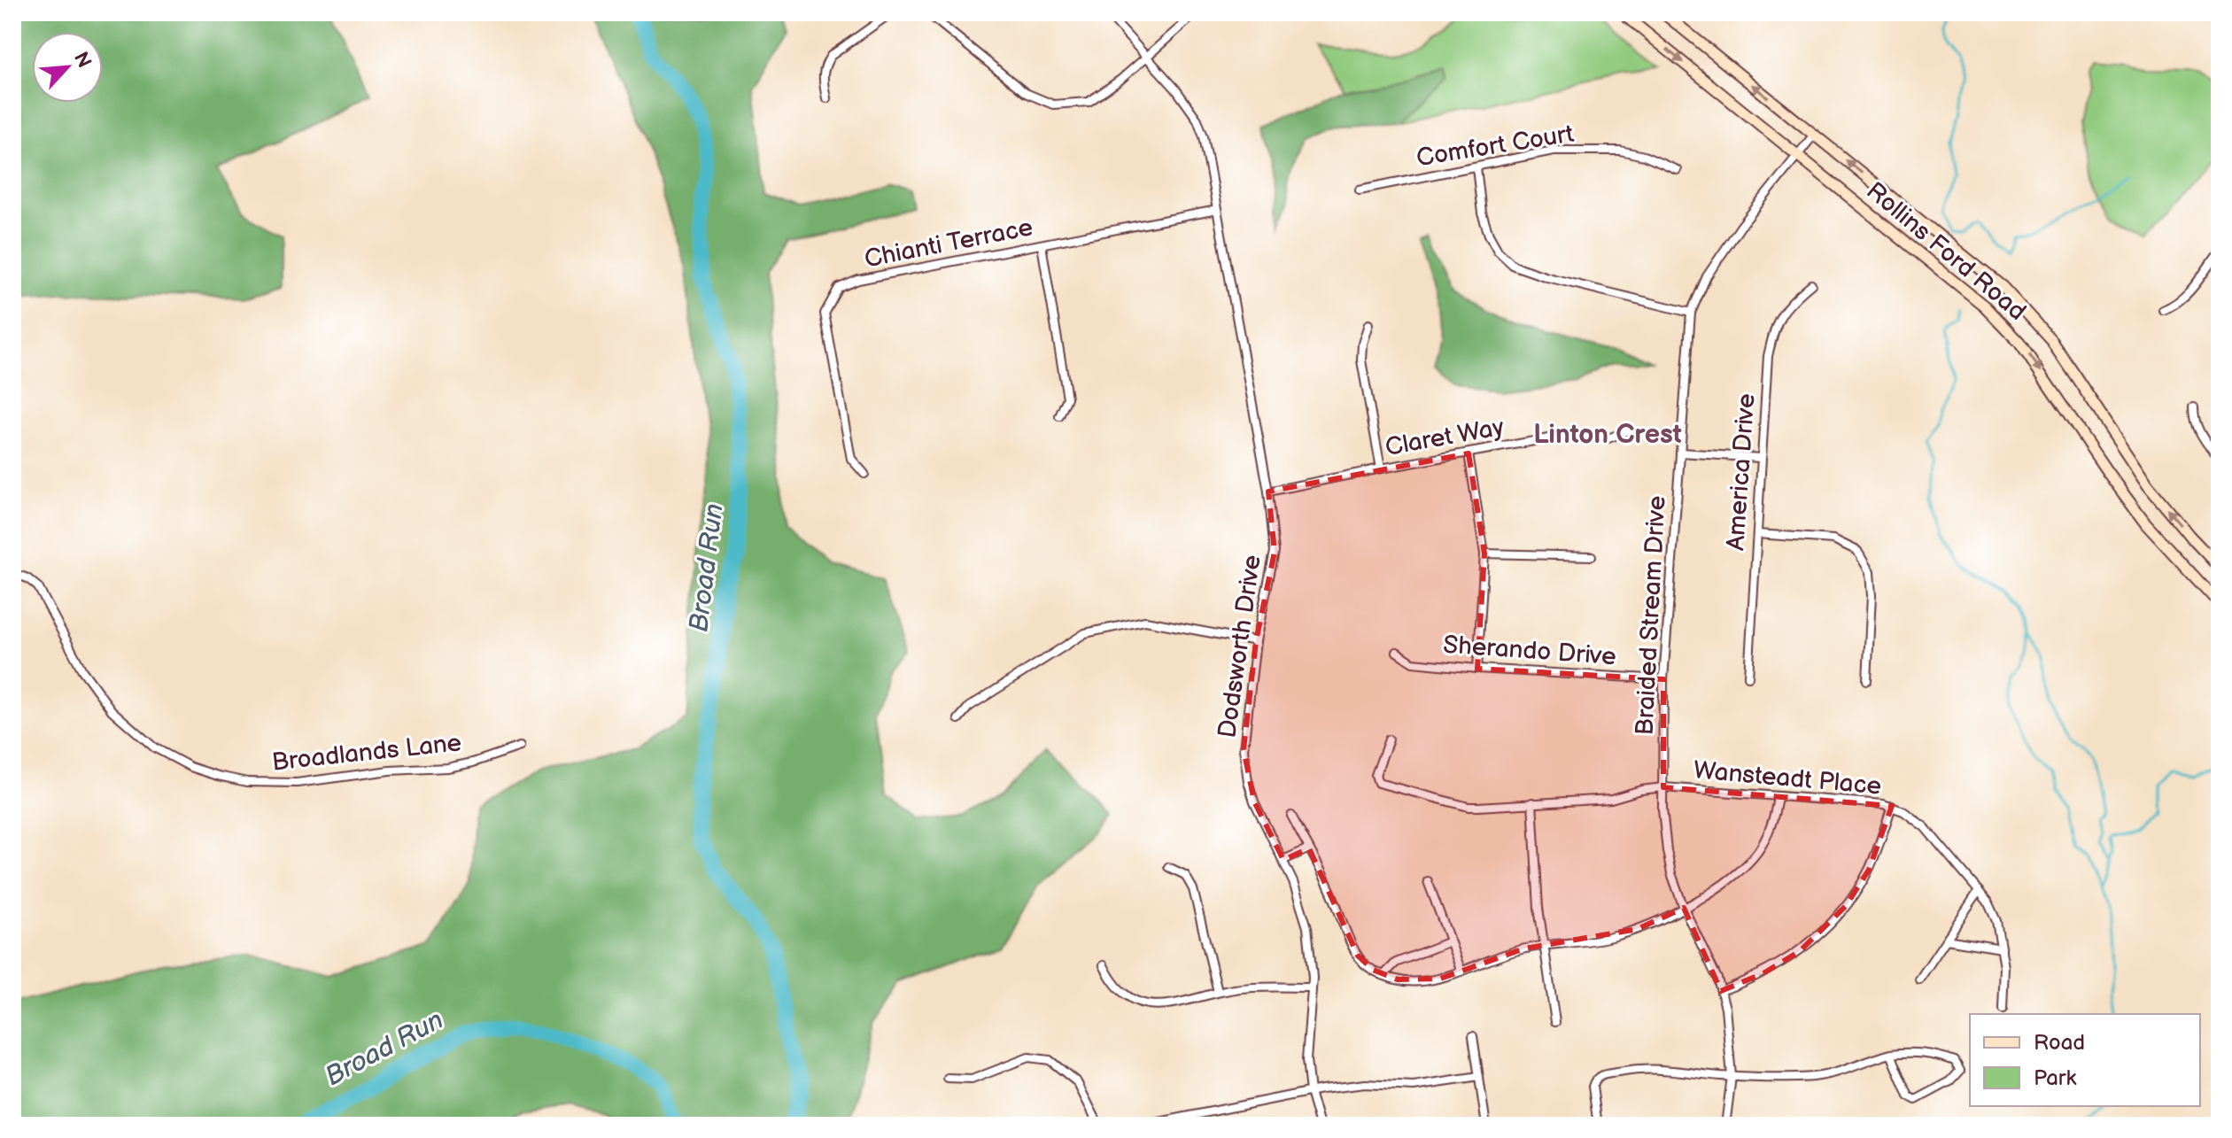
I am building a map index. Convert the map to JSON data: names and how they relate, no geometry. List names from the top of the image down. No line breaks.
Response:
{"streets":{"main road":["Rollins Ford Road"],"street":["Comfort Court","Chianti Terrace","Claret Way","America Drive","Braided Stream Drive","Dodsworth Drive","Sherando Drive","Broadlands Lane","Wansteadt Place"]},"crossings":[["Chianti Terrace","Dodsworth Drive"],["Rollins Ford Road","Braided Stream Drive"],["Claret Way","Dodsworth Drive"],["Braided Stream Drive","Sherando Drive"],["Braided Stream Drive","Wansteadt Place"]],"districts":["Linton Crest"],"water":["Broad Run"],"legend":["Road","Park"],"north":"top right"}
